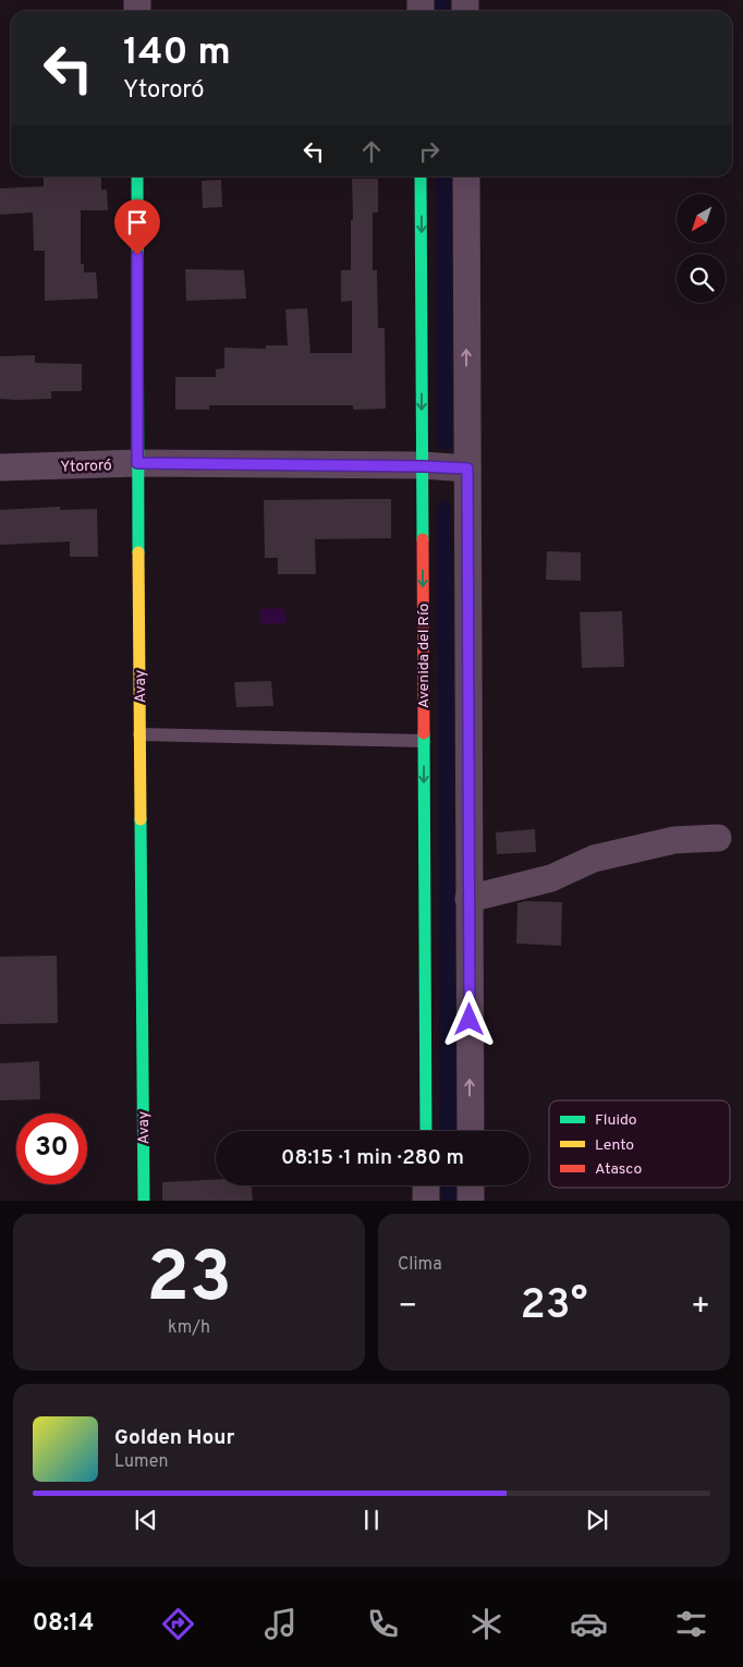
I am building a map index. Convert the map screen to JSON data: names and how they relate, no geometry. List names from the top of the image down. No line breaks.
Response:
{"streets":{"street":["Ytororó","Avenida del Río","Avay"]},"crossings":[["Ytororó","Avenida del Río"],["Ytororó","Avay"]],"legend":["Fluido","Lento","Atasco"],"north":"bottom left","page":{"turn":["140 m","Ytororó"],"limit":"30","trip":"08:15 · 1 min · 280 m","tile":[["23","km/h"],"Clima"],"heat":["−","23°","+"],"song":["Golden Hour","Lumen"],"tabs":"08:14"}}
